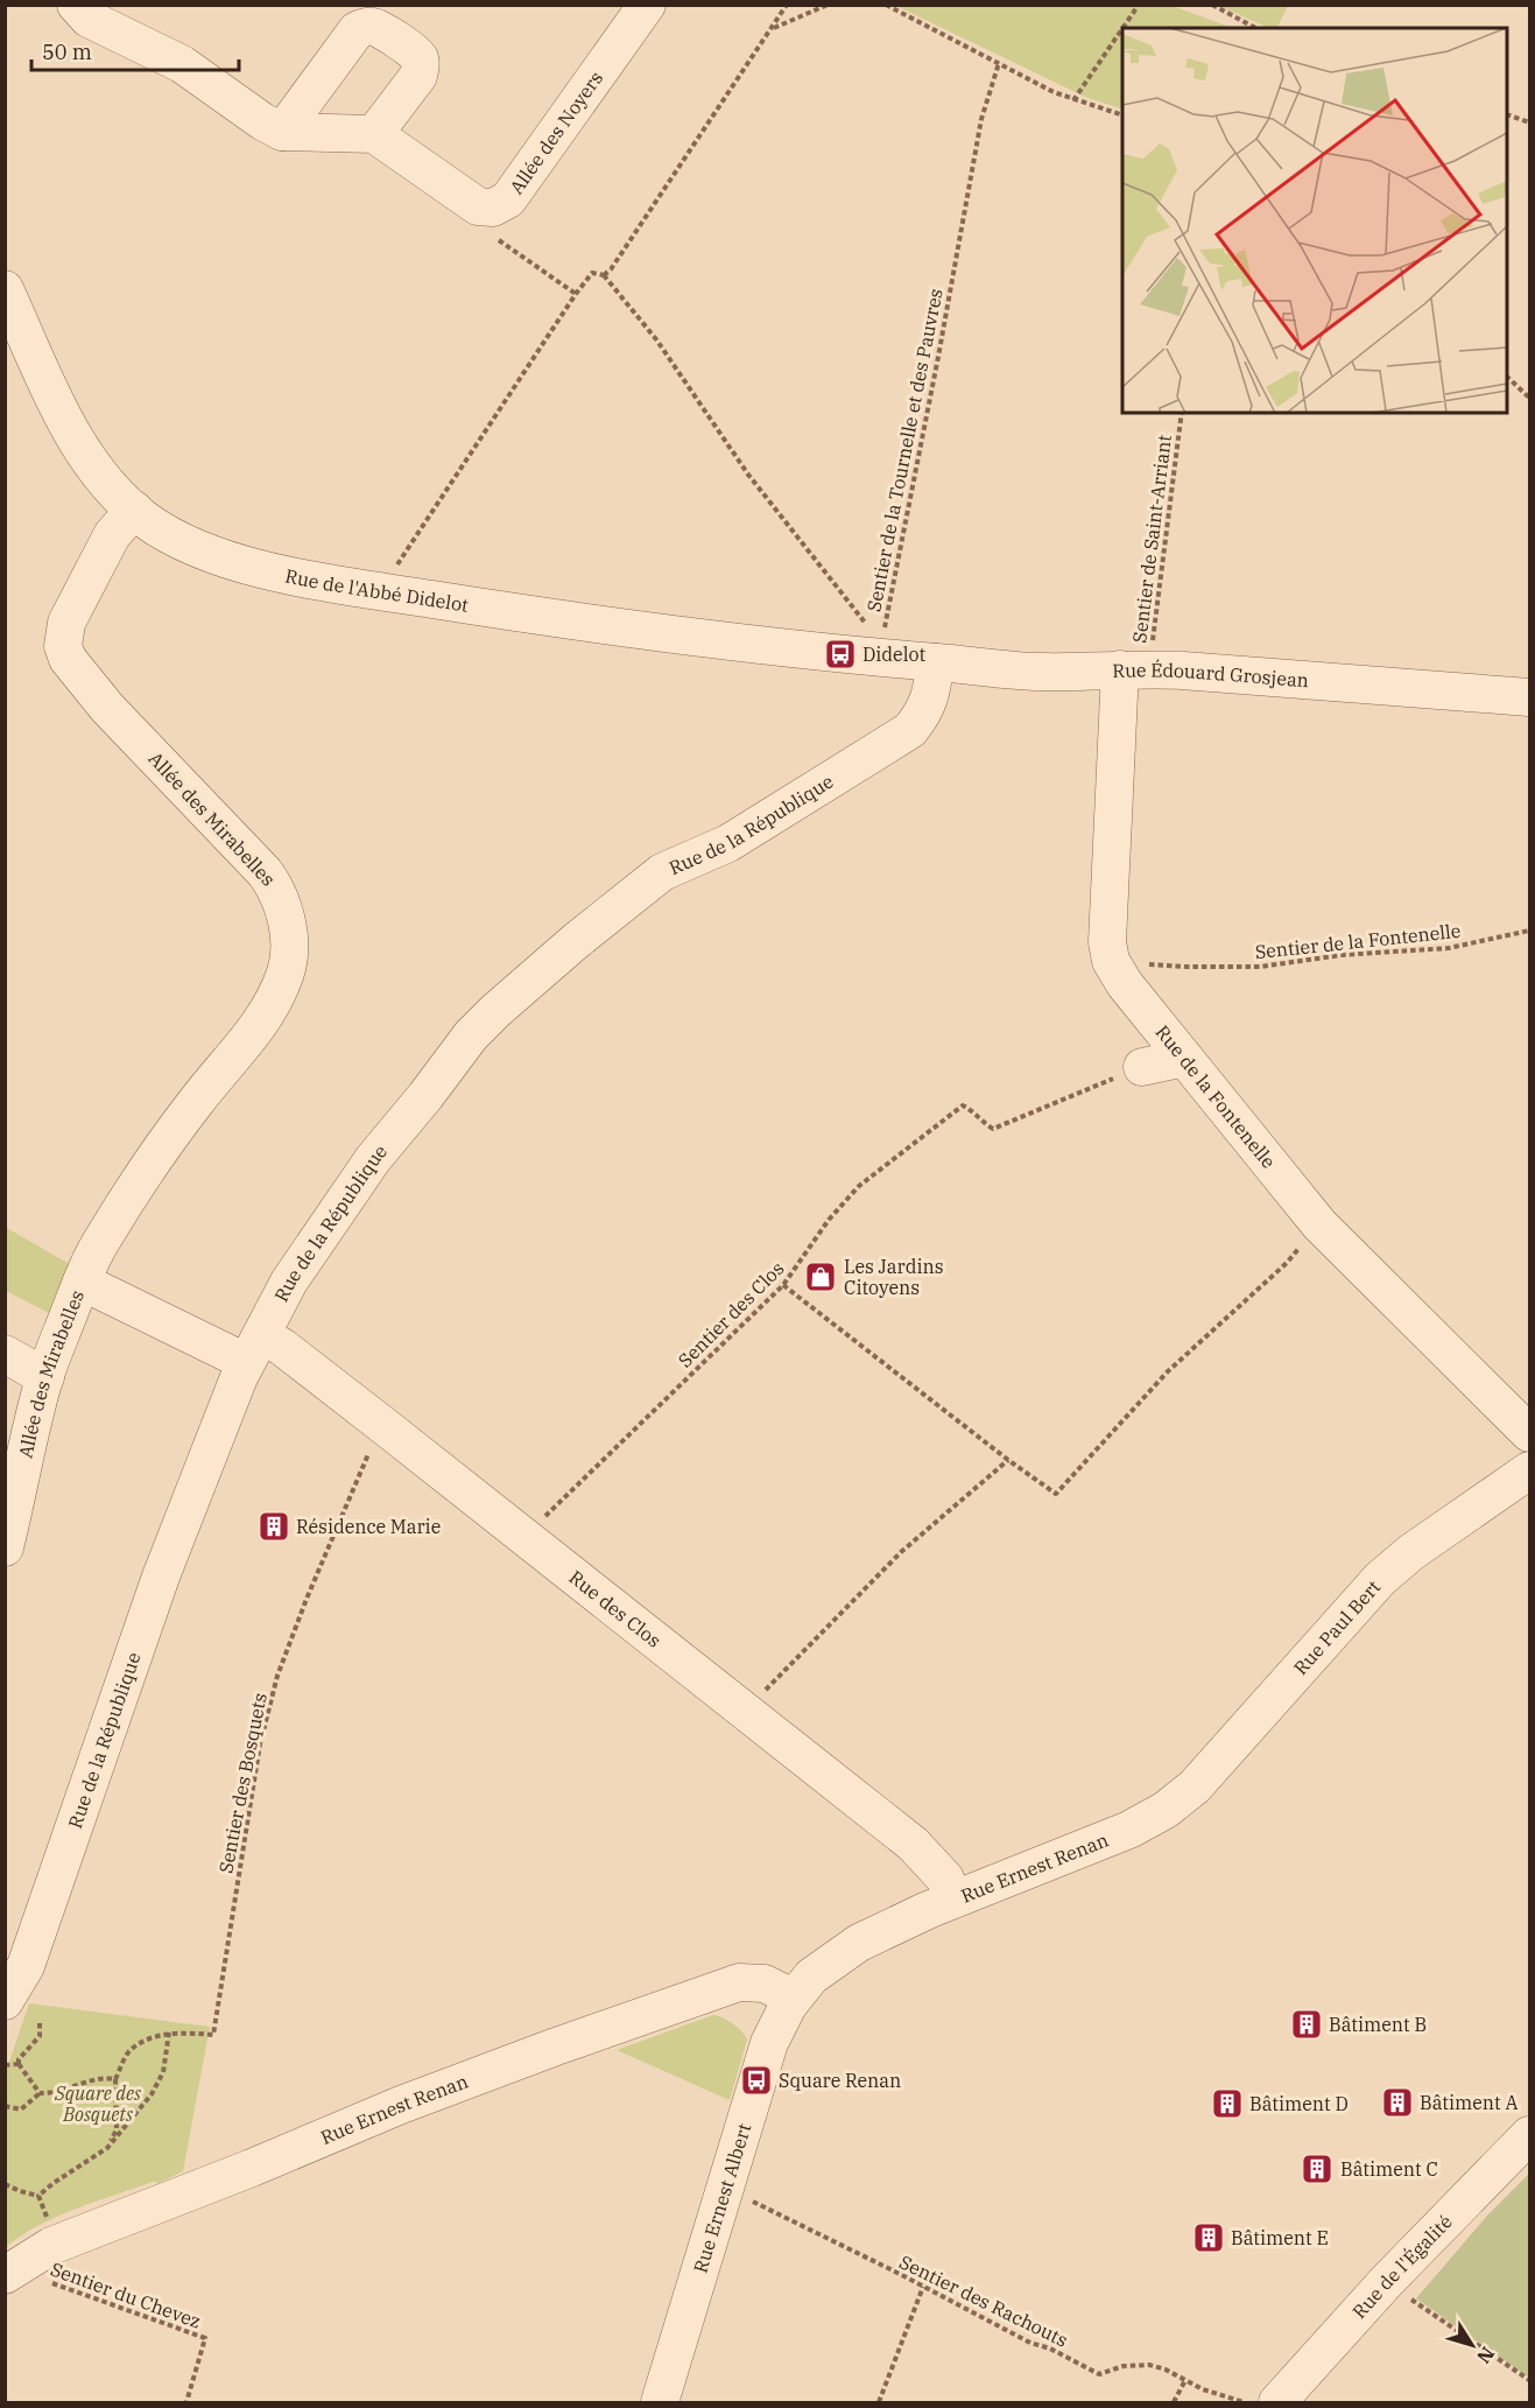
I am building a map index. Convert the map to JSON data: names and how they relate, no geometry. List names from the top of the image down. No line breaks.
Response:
{"streets":{"street":["Allée des Noyers","Rue de l'Abbé Didelot","Rue Édouard Grosjean","Allée des Mirabelles","Rue de la République","Rue de la Fontenelle","Rue des Clos","Rue Paul Bert","Rue Ernest Renan","Rue Ernest Albert","Rue de l'Égalité"],"path":["Sentier de la Tournelle et des Pauvres","Sentier de Saint-Arriant","Sentier de la Fontenelle","Sentier des Clos","Sentier des Bosquets","Sentier du Chevez","Sentier des Rachouts"]},"crossings":[["Sentier de la Tournelle et des Pauvres","Rue de l'Abbé Didelot"],["Sentier de la Tournelle et des Pauvres","Rue Édouard Grosjean"],["Sentier de Saint-Arriant","Rue Édouard Grosjean"],["Sentier de Saint-Arriant","Rue de la Fontenelle"],["Rue de l'Abbé Didelot","Rue Édouard Grosjean"],["Rue de l'Abbé Didelot","Allée des Mirabelles"],["Rue Édouard Grosjean","Rue de la République"],["Rue Édouard Grosjean","Rue de la Fontenelle"],["Allée des Mirabelles","Rue de la République"],["Allée des Mirabelles","Rue des Clos"],["Rue de la République","Rue des Clos"],["Sentier des Clos","Rue des Clos"],["Rue des Clos","Sentier des Bosquets"],["Rue des Clos","Rue Ernest Renan"],["Rue Paul Bert","Rue Ernest Renan"],["Rue Ernest Renan","Rue Ernest Albert"],["Rue Ernest Renan","Sentier du Chevez"]],"parks":["Square des Bosquets"],"places":{"bus stop":["Didelot","Square Renan"],"shop":["Les Jardins Citoyens"],"building":["Résidence Marie","Bâtiment B","Bâtiment A","Bâtiment D","Bâtiment C","Bâtiment E"]},"scale_bar":"50 m","north":"bottom right"}
